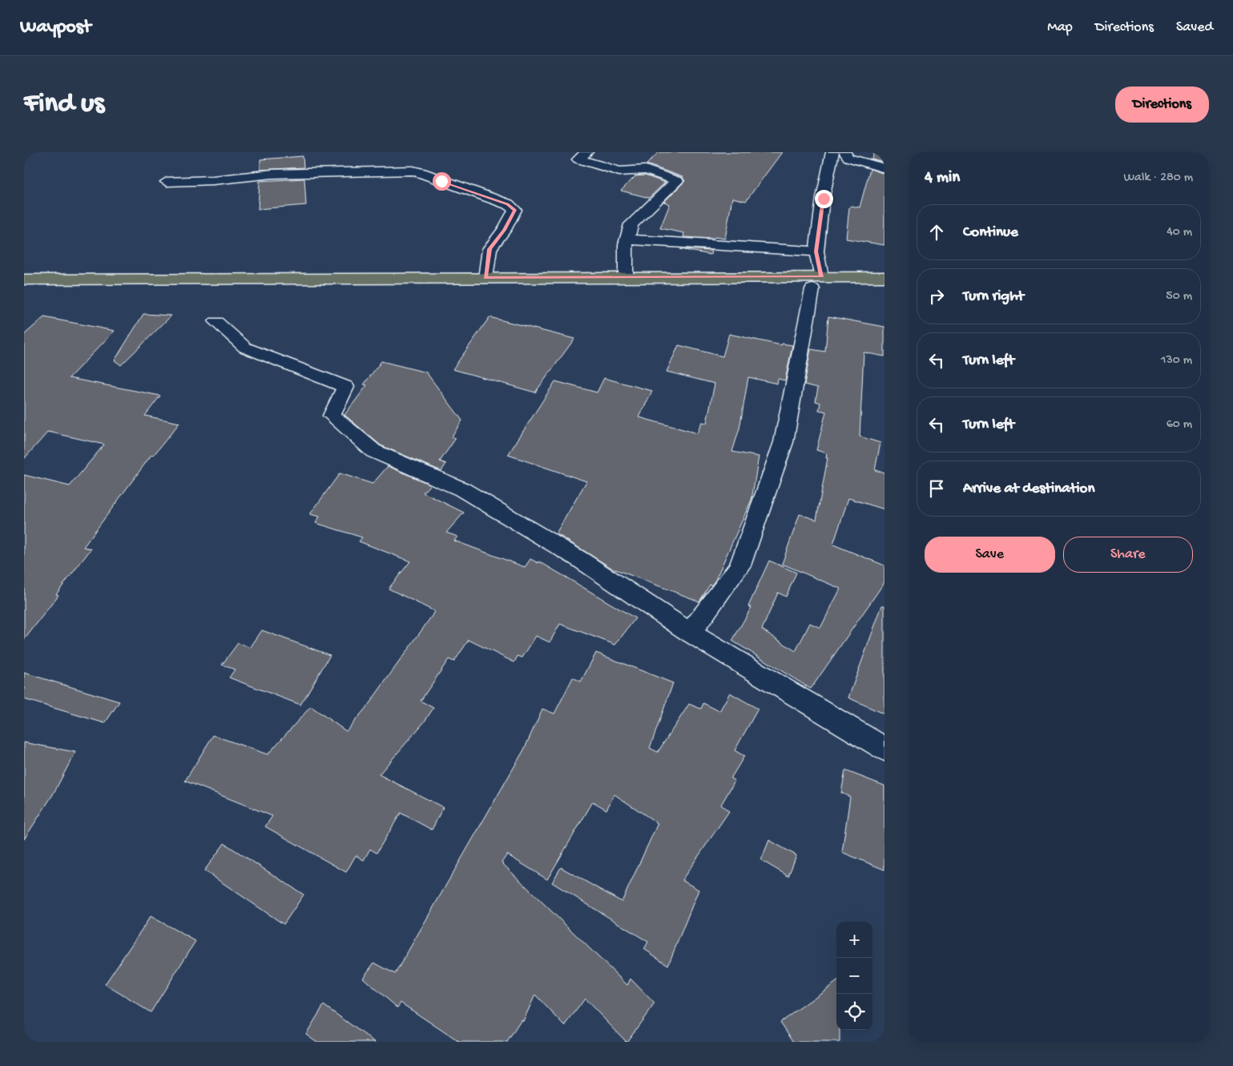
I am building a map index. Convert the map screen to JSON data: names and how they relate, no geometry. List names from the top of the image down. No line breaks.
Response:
{"page":{"header":"Waypost","nav":["Map","Directions","Saved"],"buttons":["Directions",["Save","Share"]],"title":"Find us","heading":["4 min","Walk · 280 m"],"list":[["Continue","40 m"],["Turn right","50 m"],["Turn left","130 m"],["Turn left","60 m"],"Arrive at destination"],"map_buttons":["+","−"]}}
